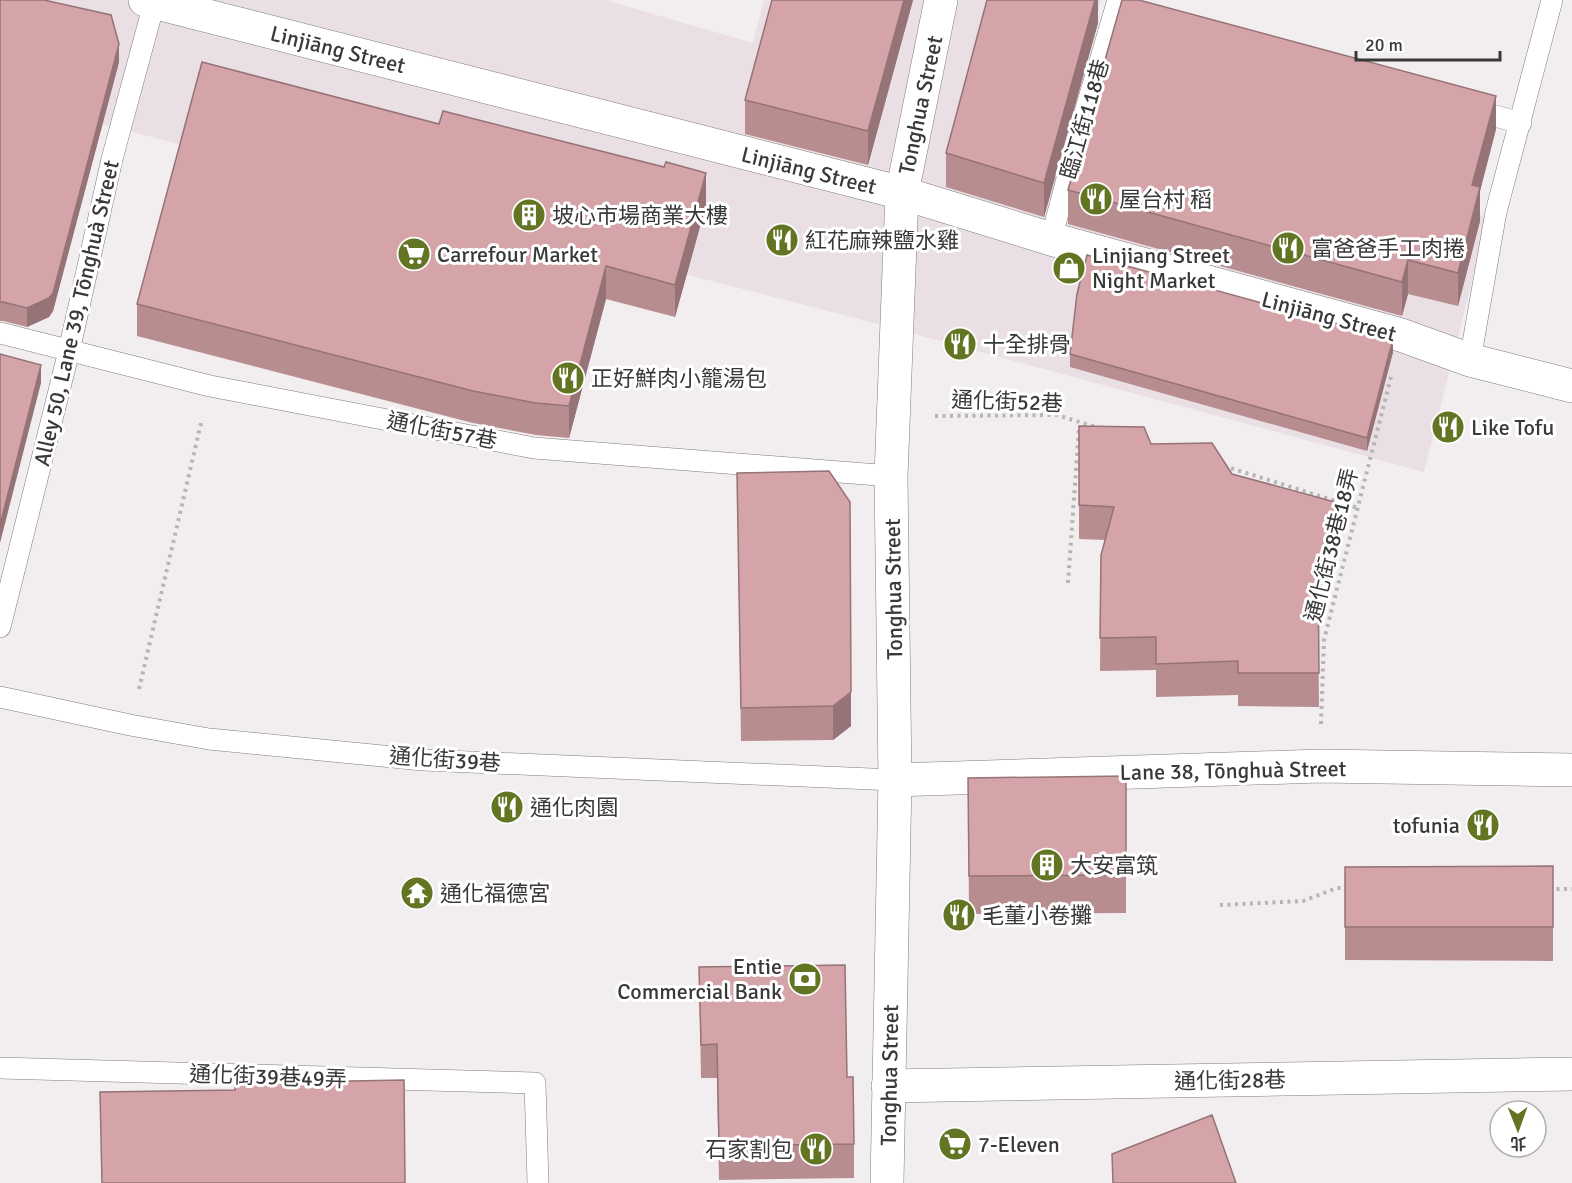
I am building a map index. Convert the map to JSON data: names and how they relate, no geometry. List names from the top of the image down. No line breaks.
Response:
{"streets":{"street":["Linjiāng Street","Tonghua Street","Lane 38, Tōnghuà Street","通化街28巷"],"lane":["臨江街118巷","Alley 50, Lane 39, Tōnghuà Street","通化街57巷","通化街39巷","通化街39巷49弄"],"path":["通化街52巷","通化街38巷18弄"]},"crossings":[["Linjiāng Street","Tonghua Street"],["Linjiāng Street","臨江街118巷"],["Linjiāng Street","Alley 50, Lane 39, Tōnghuà Street"],["Linjiāng Street","通化街38巷18弄"],["Tonghua Street","通化街52巷"],["Tonghua Street","通化街57巷"],["Tonghua Street","通化街39巷"],["Tonghua Street","Lane 38, Tōnghuà Street"],["Tonghua Street","通化街28巷"],["Alley 50, Lane 39, Tōnghuà Street","通化街57巷"],["通化街38巷18弄","Lane 38, Tōnghuà Street"],["通化街39巷","Lane 38, Tōnghuà Street"]],"places":{"restaurant":["屋台村 稻","紅花麻辣鹽水雞","富爸爸手工肉捲","十全排骨","正好鮮肉小籠湯包","Like Tofu","通化肉園","tofunia","毛董小卷攤","石家割包"],"building":["坡心市場商業大樓","大安富筑"],"supermarket":["Carrefour Market","7-Eleven"],"shop":["Linjiang Street Night Market"],"temple":["通化福德宮"],"bank":["Entie Commercial Bank"]},"scale_bar":"20 m","north":"bottom"}
